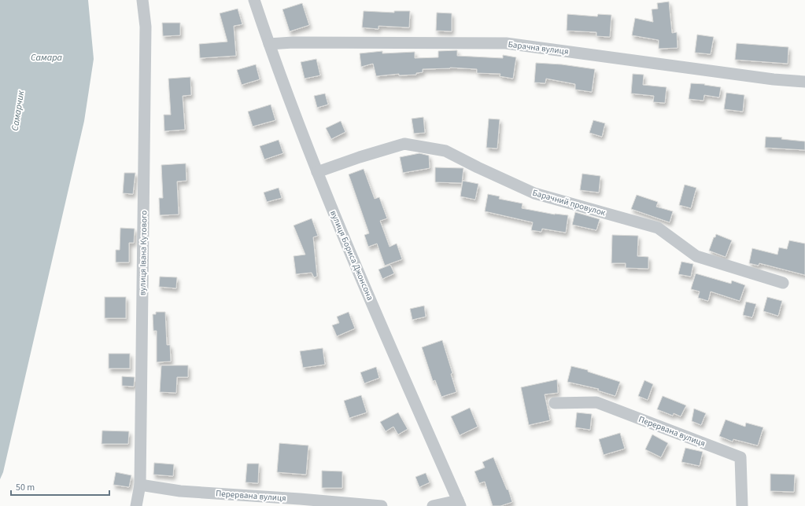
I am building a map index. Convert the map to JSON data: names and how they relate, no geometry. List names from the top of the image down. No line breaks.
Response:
{"streets":{"street":["Барачна вулиця","Барачний провулок","вулиця Івана Кутового","вулиця Бориса Джонсона","Перервана вулиця"]},"crossings":[["Барачна вулиця","вулиця Бориса Джонсона"],["Барачний провулок","вулиця Бориса Джонсона"],["вулиця Івана Кутового","Перервана вулиця"]],"water":["Самара","Самарчик"],"scale_bar":"50 m"}
